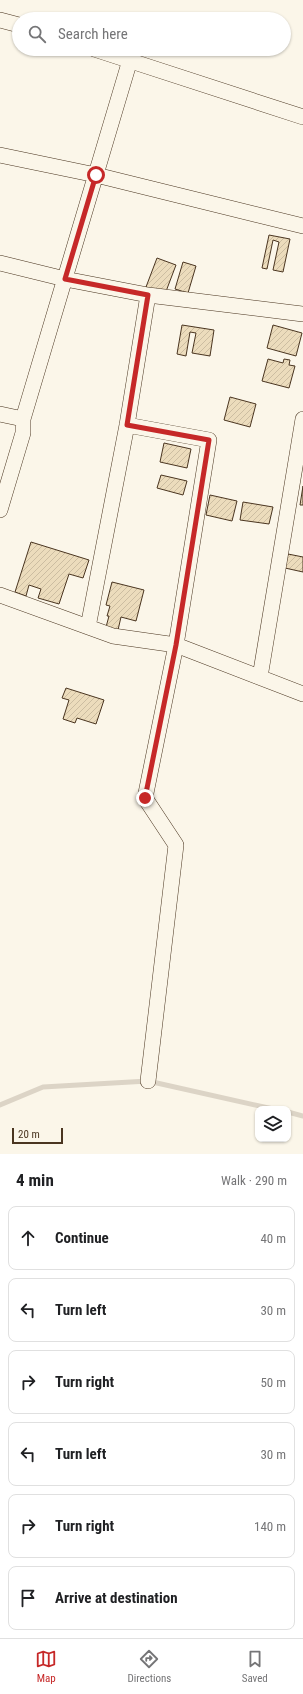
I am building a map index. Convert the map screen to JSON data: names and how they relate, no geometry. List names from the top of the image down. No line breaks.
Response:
{"scale_bar":"20 m","page":{"search":"Search here","scale":"20 m","heading":["4 min","Walk · 290 m"],"list":[["Continue","40 m"],["Turn left","30 m"],["Turn right","50 m"],["Turn left","30 m"],["Turn right","140 m"],"Arrive at destination"],"nav":["Map","Directions","Saved"]}}
